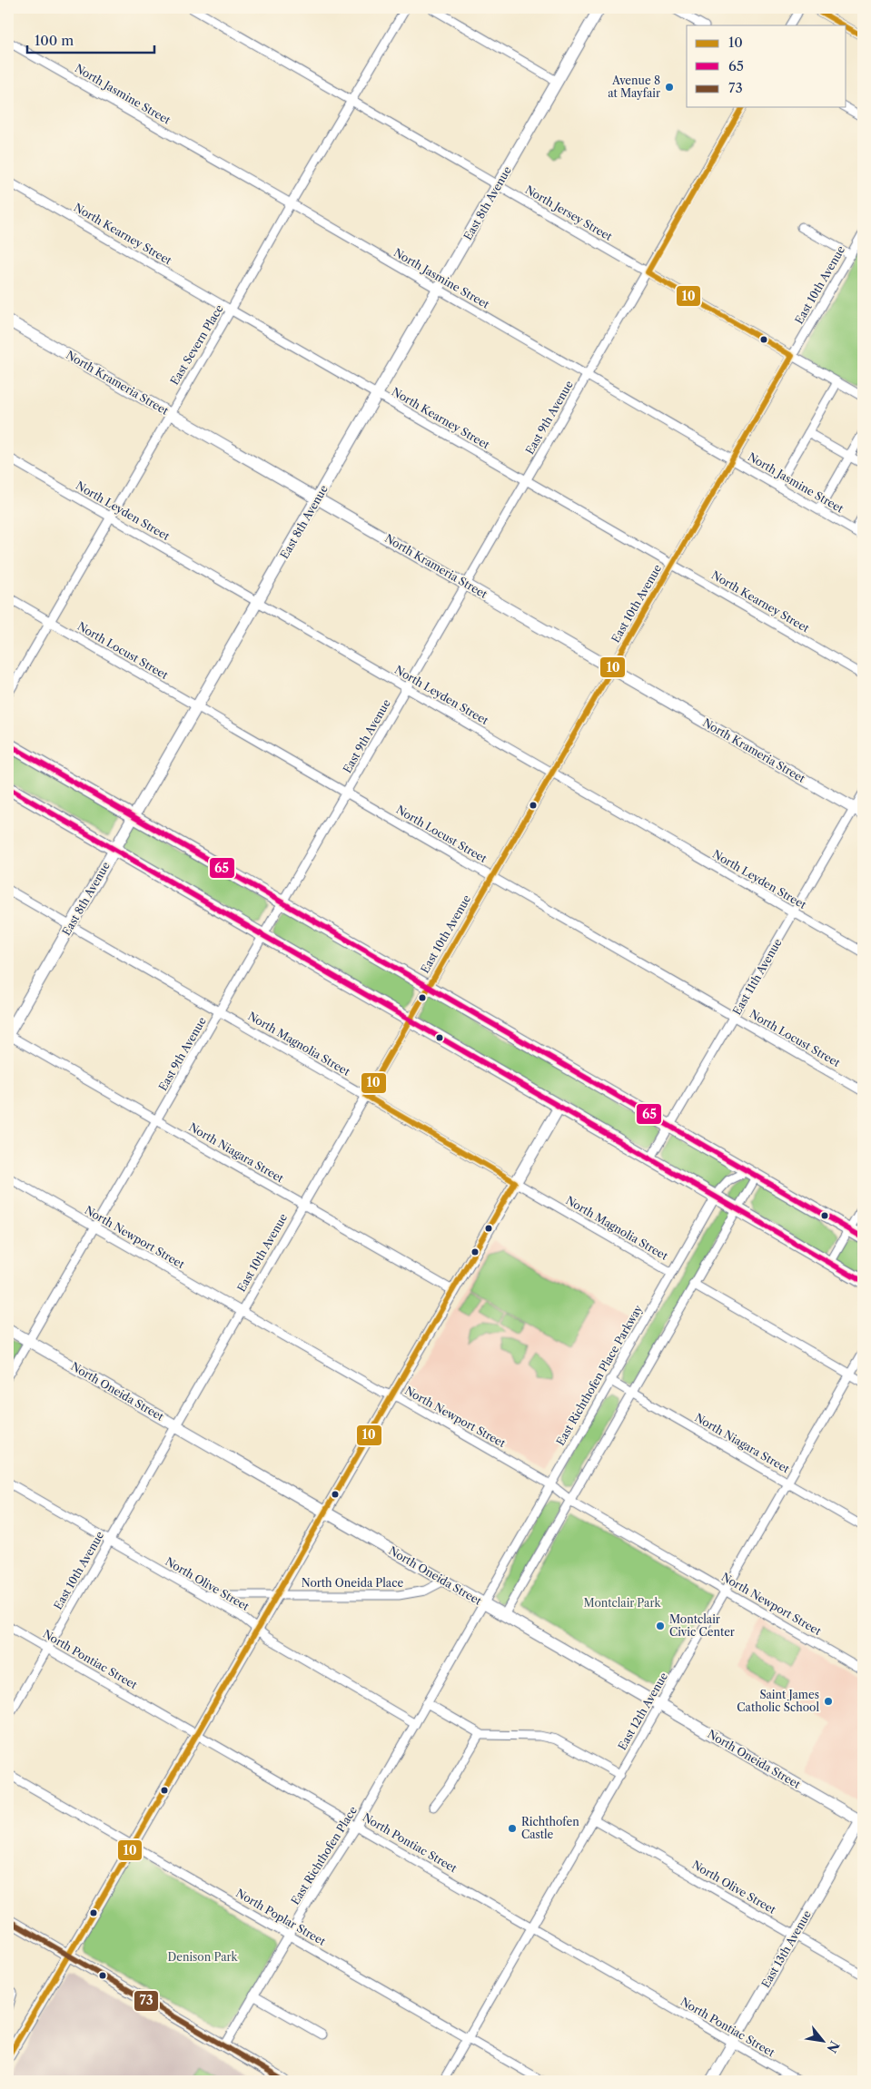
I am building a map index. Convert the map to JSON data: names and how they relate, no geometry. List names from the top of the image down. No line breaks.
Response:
{"streets":{"street":["North Jasmine Street","East 8th Avenue","North Jersey Street","North Kearney Street","East 10th Avenue","East Severn Place","North Krameria Street","East 9th Avenue","North Leyden Street","North Locust Street","East 11th Avenue","North Magnolia Street","North Niagara Street","North Newport Street","East Richthofen Place Parkway","North Oneida Street","North Oneida Place","North Olive Street","North Pontiac Street","East 12th Avenue","East Richthofen Place","North Poplar Street","East 13th Avenue"]},"crossings":[["North Jasmine Street","East 8th Avenue"],["North Jasmine Street","East 10th Avenue"],["North Jasmine Street","East Severn Place"],["North Jasmine Street","East 9th Avenue"],["East 8th Avenue","North Jersey Street"],["East 8th Avenue","North Kearney Street"],["East 8th Avenue","North Krameria Street"],["East 8th Avenue","North Leyden Street"],["East 8th Avenue","North Locust Street"],["East 8th Avenue","North Magnolia Street"],["East 8th Avenue","North Niagara Street"],["North Jersey Street","East 10th Avenue"],["North Jersey Street","East Severn Place"],["North Jersey Street","East 9th Avenue"],["North Kearney Street","East 10th Avenue"],["North Kearney Street","East Severn Place"],["North Kearney Street","East 9th Avenue"],["East 10th Avenue","North Krameria Street"],["East 10th Avenue","North Leyden Street"],["East 10th Avenue","North Locust Street"],["East 10th Avenue","North Magnolia Street"],["East 10th Avenue","North Niagara Street"],["East 10th Avenue","North Newport Street"],["East 10th Avenue","North Oneida Street"],["East 10th Avenue","North Olive Street"],["East 10th Avenue","North Pontiac Street"],["East Severn Place","North Krameria Street"],["East Severn Place","North Leyden Street"],["East Severn Place","North Locust Street"],["North Krameria Street","East 9th Avenue"],["North Krameria Street","East 11th Avenue"],["East 9th Avenue","North Leyden Street"],["East 9th Avenue","North Locust Street"],["East 9th Avenue","North Magnolia Street"],["East 9th Avenue","North Niagara Street"],["East 9th Avenue","North Newport Street"],["East 9th Avenue","North Oneida Street"],["North Leyden Street","East 11th Avenue"],["North Locust Street","East 11th Avenue"],["North Magnolia Street","East Richthofen Place Parkway"],["North Niagara Street","East Richthofen Place Parkway"],["North Niagara Street","East 12th Avenue"],["North Newport Street","East Richthofen Place Parkway"],["North Newport Street","East 12th Avenue"],["East Richthofen Place Parkway","North Oneida Street"],["North Oneida Street","North Oneida Place"],["North Oneida Street","East 12th Avenue"],["North Oneida Street","East 13th Avenue"],["North Oneida Place","North Olive Street"],["North Olive Street","East 12th Avenue"],["North Olive Street","East Richthofen Place"],["North Olive Street","East 13th Avenue"],["North Pontiac Street","East 12th Avenue"],["North Pontiac Street","East Richthofen Place"],["North Pontiac Street","East 13th Avenue"],["East 12th Avenue","North Poplar Street"],["East Richthofen Place","North Poplar Street"]],"parks":["Montclair Park","Denison Park"],"places":["Avenue 8 at Mayfair","Montclair Civic Center","Saint James Catholic School","Richthofen Castle"],"lines":["transit line 10","transit line 65","transit line 73"],"legend":["10","65","73"],"scale_bar":"100 m","north":"bottom right"}
